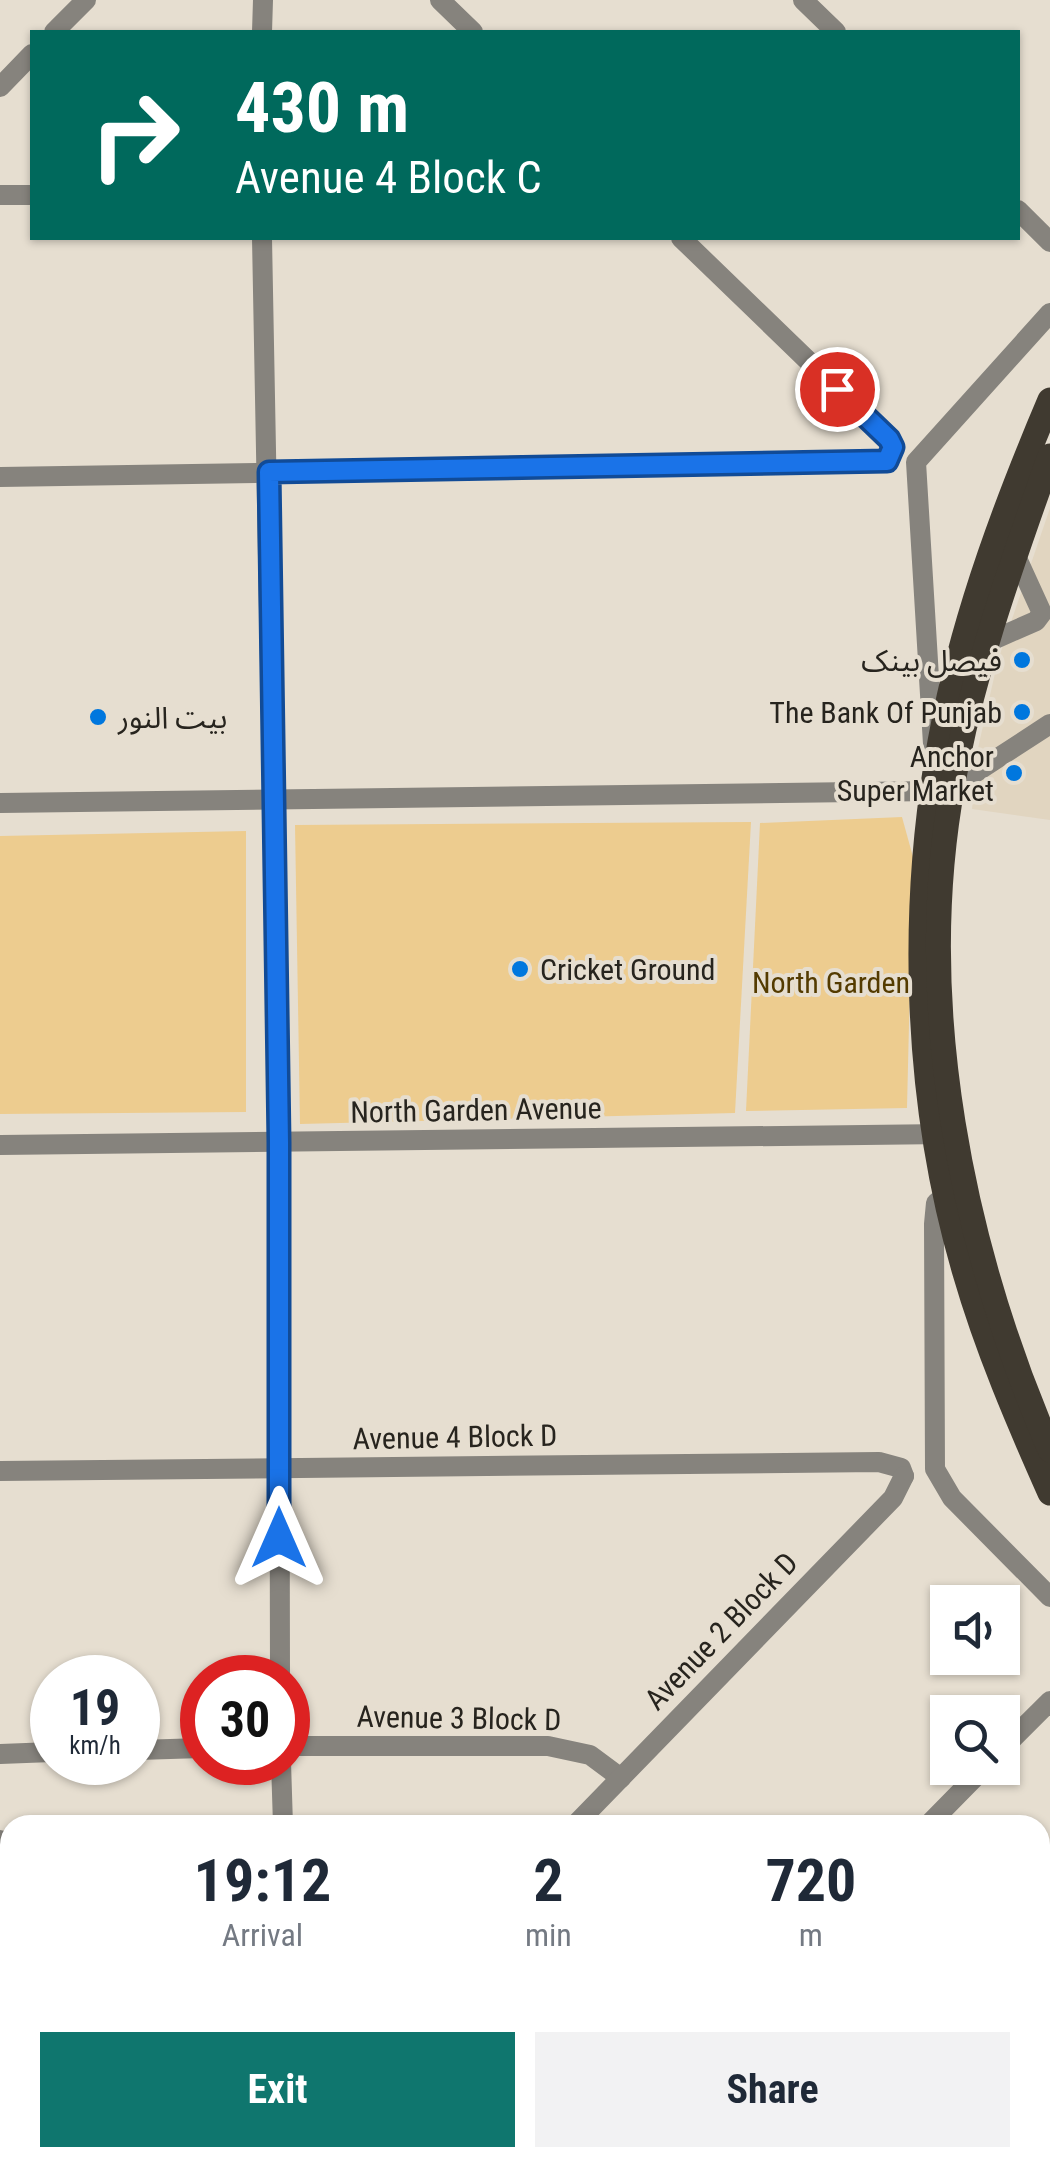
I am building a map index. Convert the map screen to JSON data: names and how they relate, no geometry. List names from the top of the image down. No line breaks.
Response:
{"streets":{"street":["North Garden Avenue","Avenue 4 Block D","Avenue 2 Block D","Avenue 3 Block D"]},"crossings":[["Avenue 4 Block D","Avenue 2 Block D"],["Avenue 2 Block D","Avenue 3 Block D"]],"parks":["North Garden"],"places":["فیصل بینک","The Bank Of Punjab","بیت النور","Anchor Super Market","Cricket Ground"],"page":{"turn":["430 m","Avenue 4 Block C"],"speed":"19 km/h","limit":"30","eta":["19:12","Arrival","2","min","720","m"],"buttons":["Exit","Share"]}}
